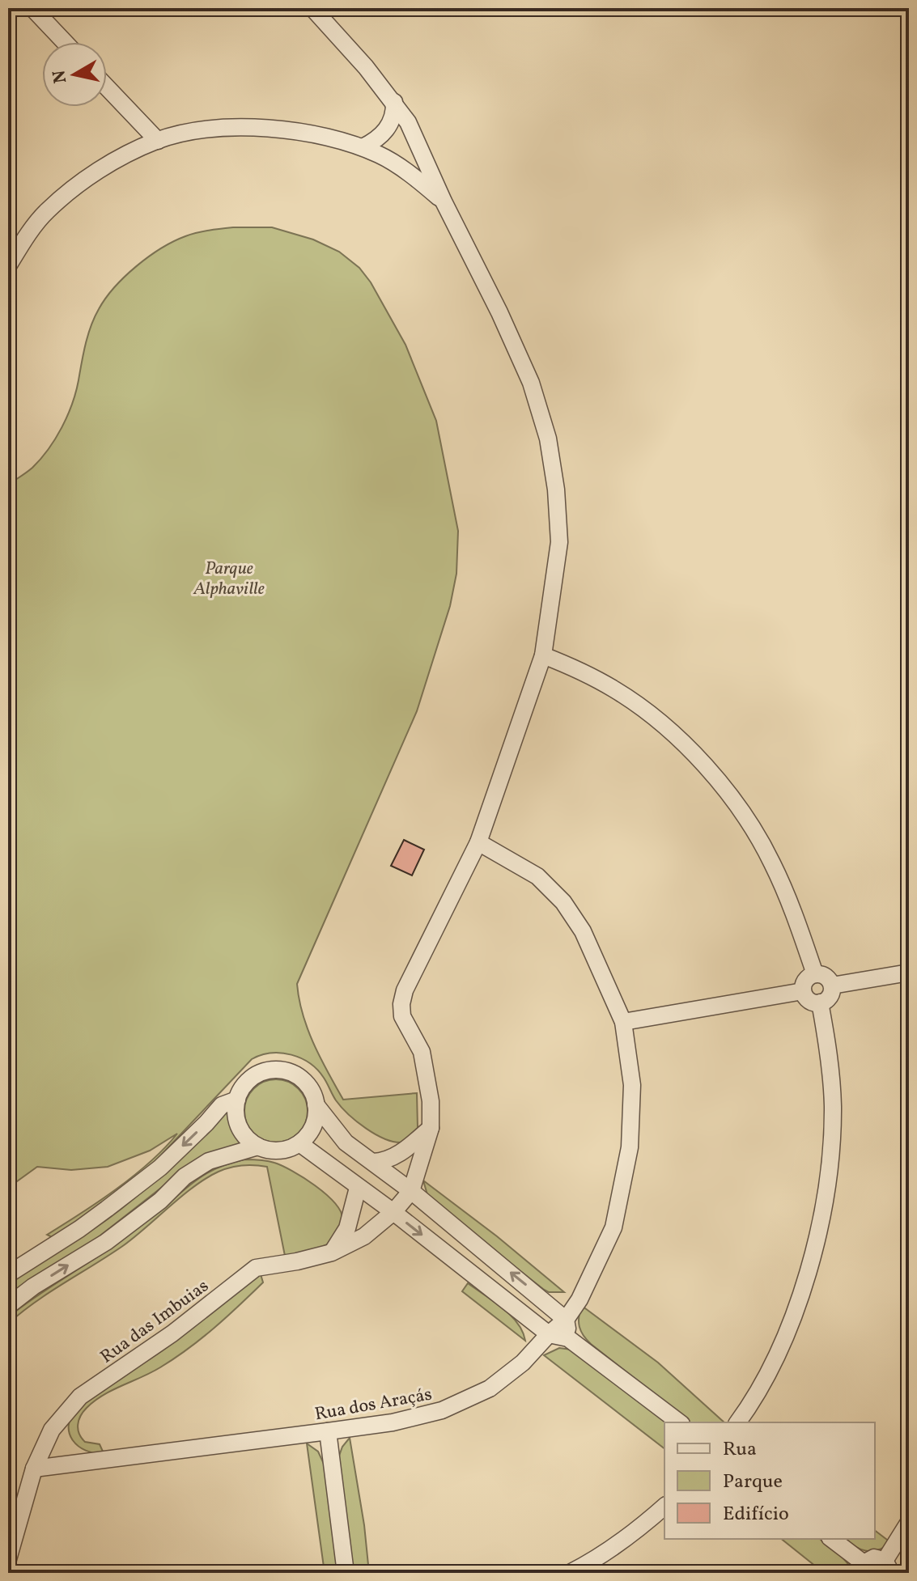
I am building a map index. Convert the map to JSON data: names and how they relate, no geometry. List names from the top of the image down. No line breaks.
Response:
{"streets":{"street":["Rua das Imbuias","Rua dos Araçás"]},"crossings":[["Rua das Imbuias","Rua dos Araçás"]],"parks":["Parque Alphaville"],"legend":["Rua","Parque","Edifício"],"north":"left"}
